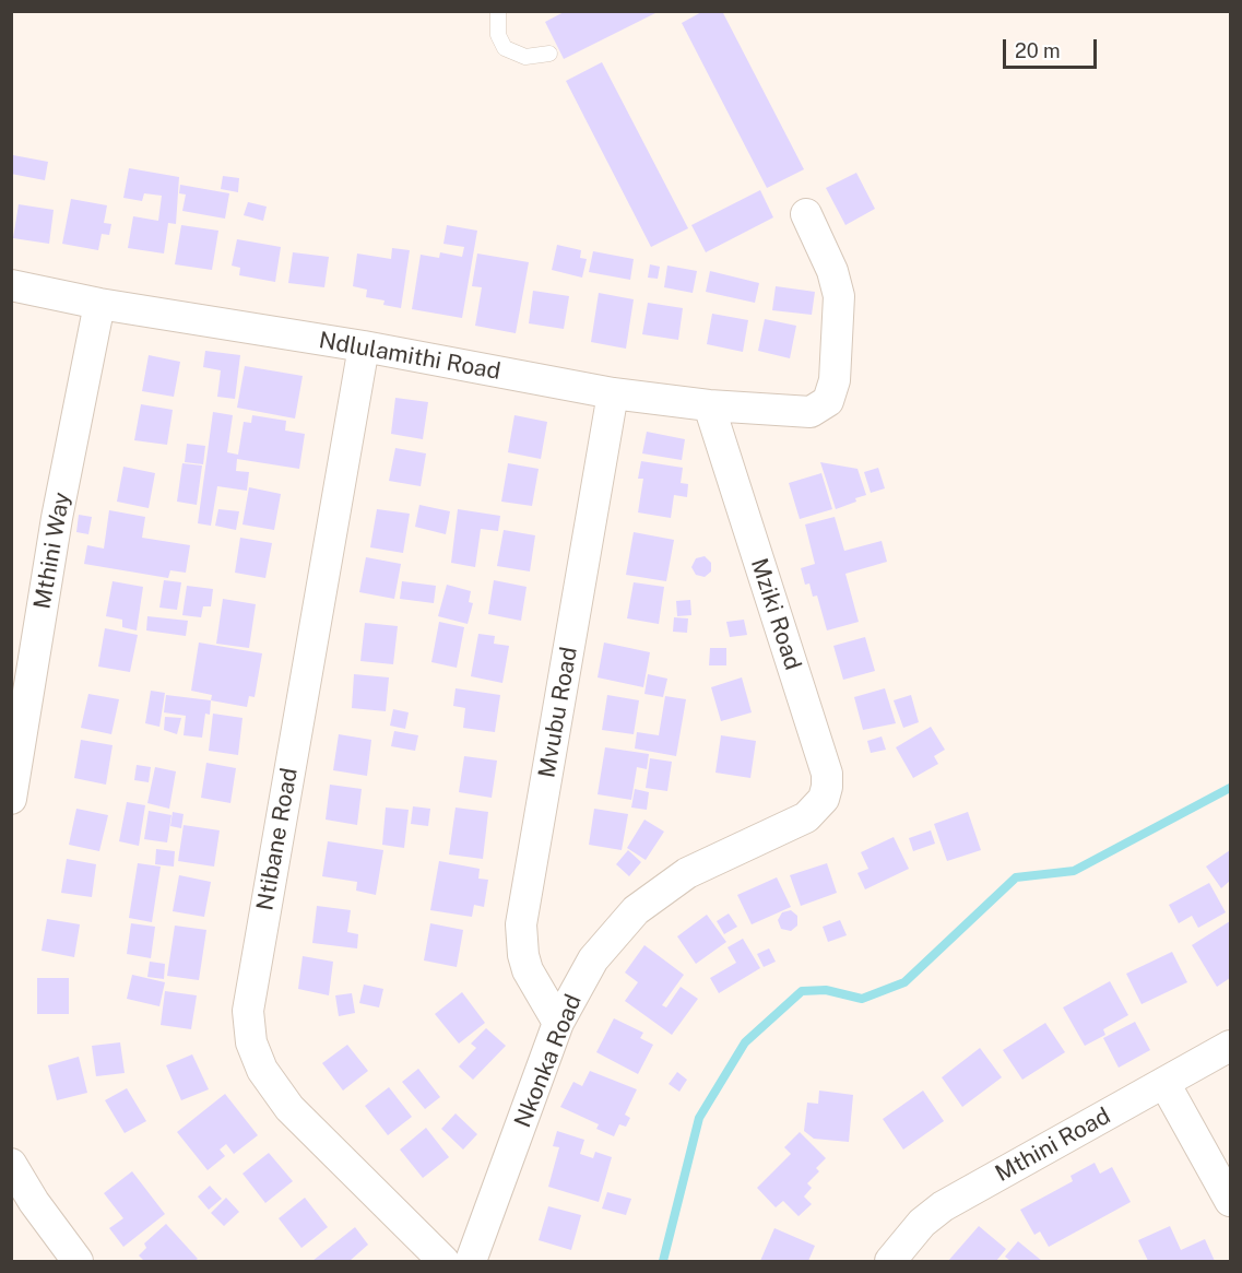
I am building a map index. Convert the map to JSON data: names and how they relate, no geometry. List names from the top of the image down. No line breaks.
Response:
{"streets":{"street":["Ndlulamithi Road","Mthini Way","Mziki Road","Mvubu Road","Ntibane Road","Nkonka Road","Mthini Road"]},"crossings":[["Ndlulamithi Road","Mthini Way"],["Ndlulamithi Road","Mziki Road"],["Ndlulamithi Road","Mvubu Road"],["Ndlulamithi Road","Ntibane Road"],["Mziki Road","Nkonka Road"],["Mvubu Road","Nkonka Road"]],"scale_bar":"20 m"}
